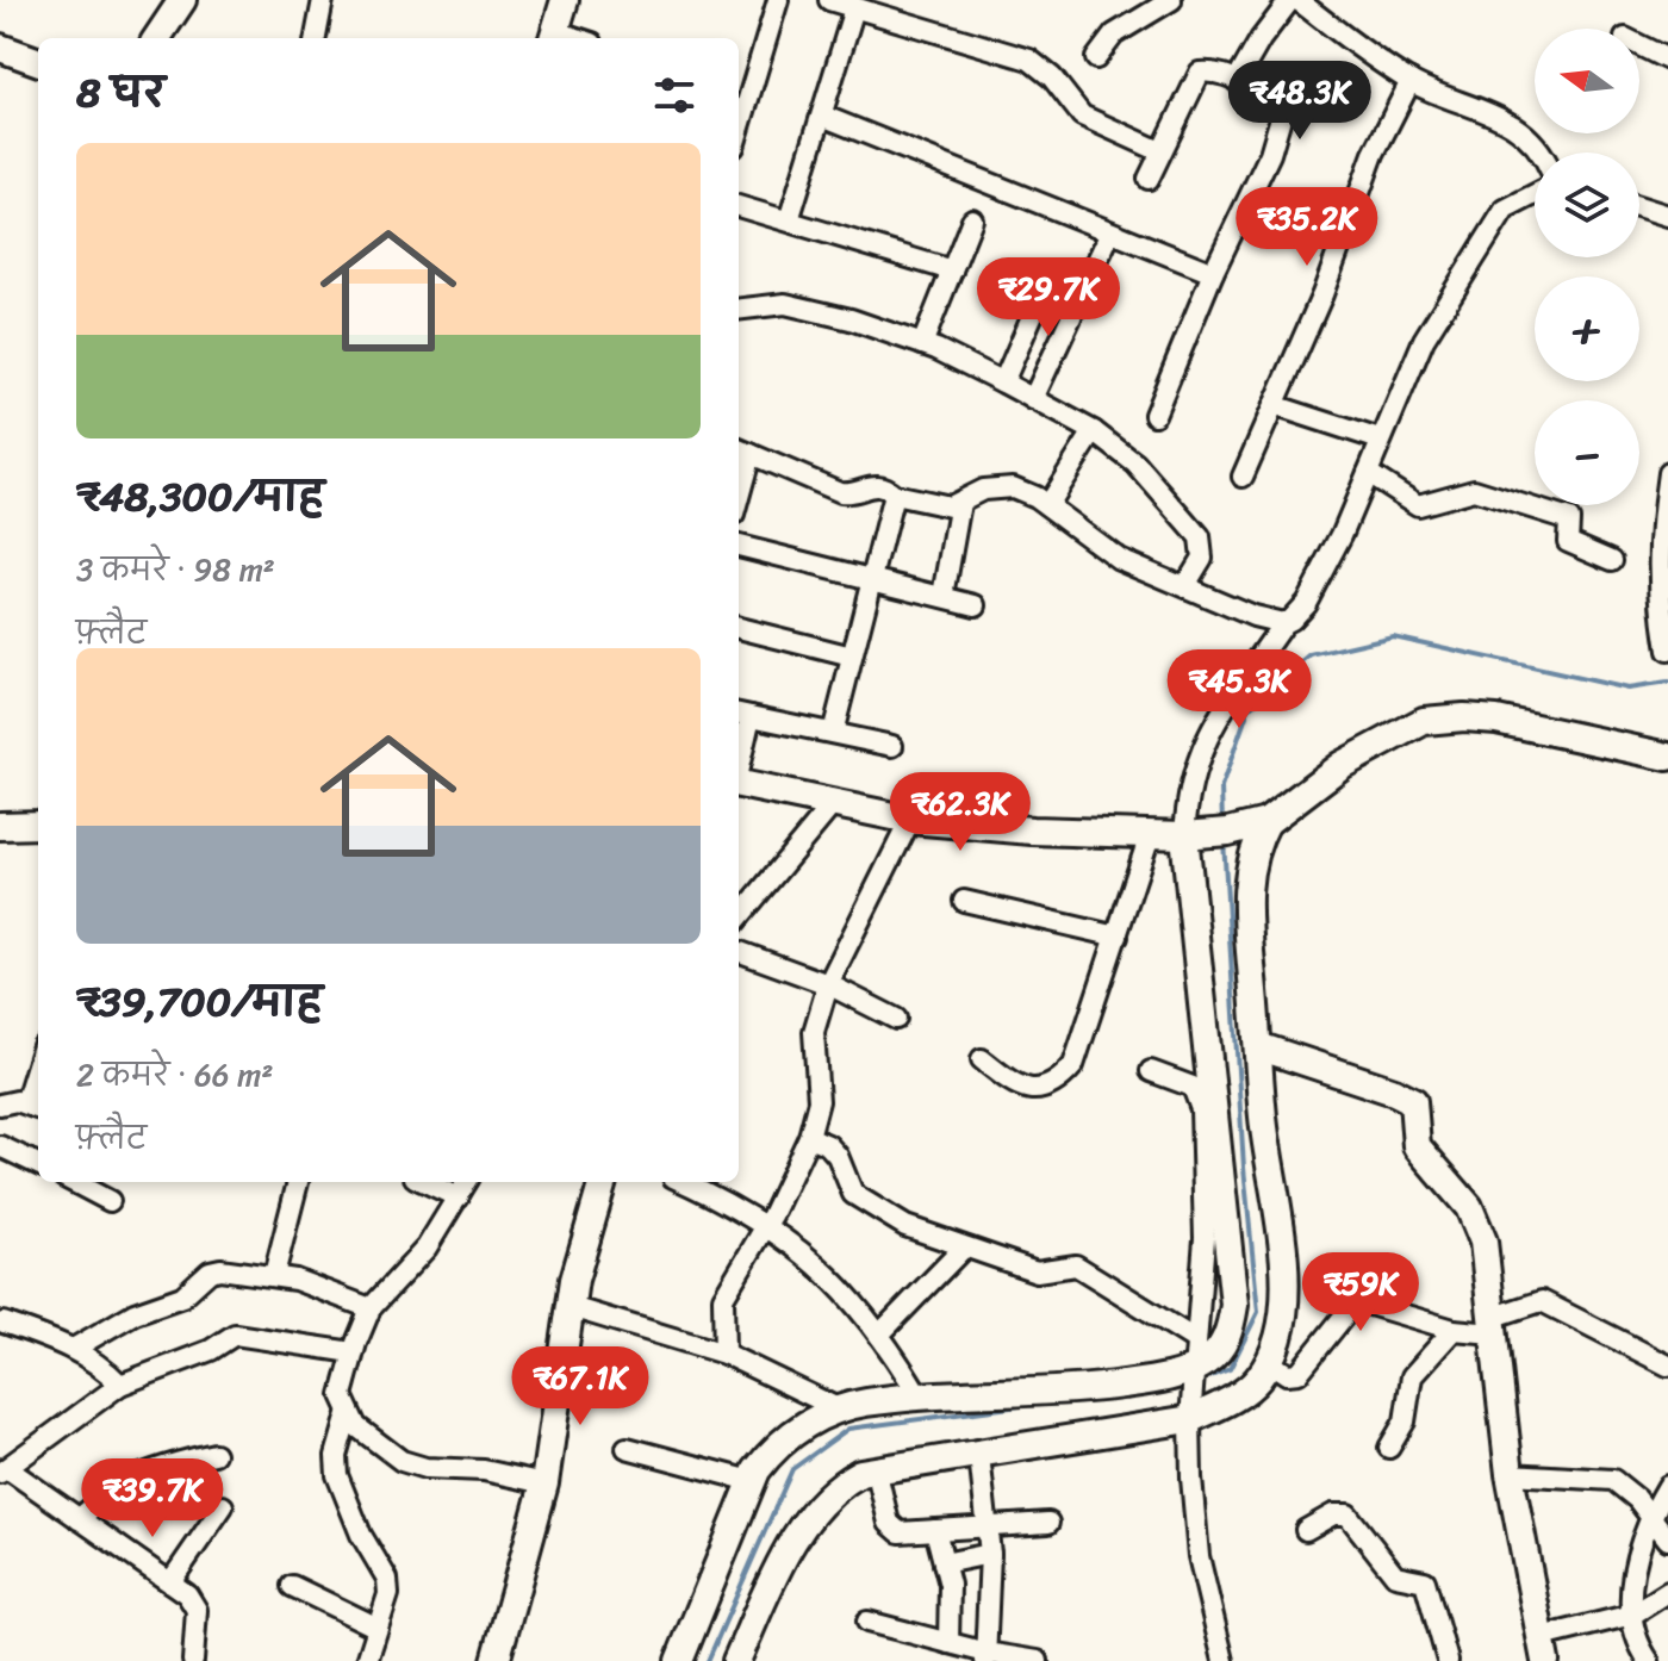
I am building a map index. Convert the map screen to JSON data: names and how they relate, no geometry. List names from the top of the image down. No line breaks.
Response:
{"north":"left","page":{"map_buttons":["+","−"],"heading":"8 घर","price":["₹48.3K","₹35.2K","₹29.7K","₹45.3K","₹62.3K","₹59K","₹67.1K","₹39.7K"],"list":[{"name":"₹48,300/माह","note":"3 कमरे · 98 m² · फ़्लैट"},{"name":"₹39,700/माह","note":"2 कमरे · 66 m² · फ़्लैट"}]}}
